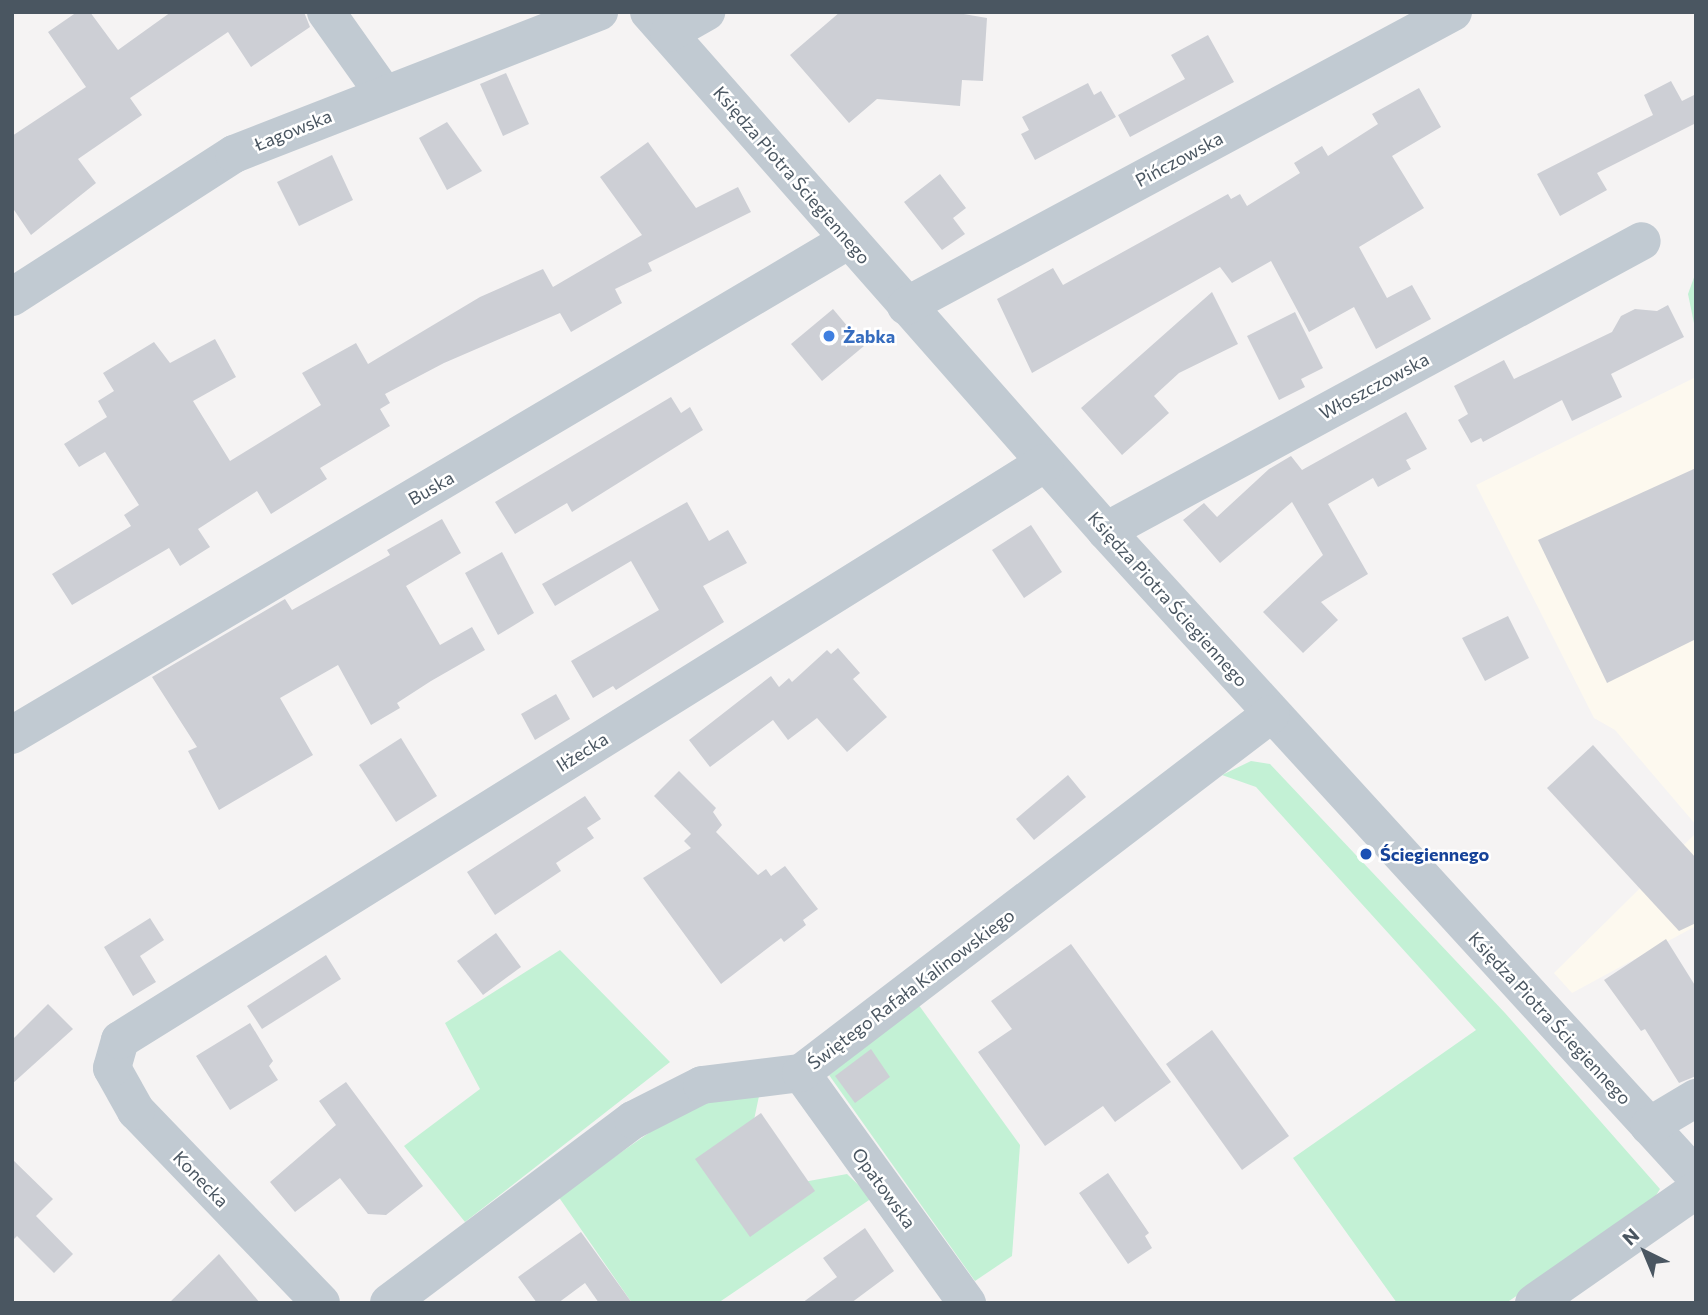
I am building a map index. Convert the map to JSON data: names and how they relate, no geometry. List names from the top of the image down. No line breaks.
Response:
{"streets":{"street":["Łagowska","Pińczowska","Księdza Piotra Ściegiennego","Włoszczowska","Buska","Iłżecka","Świętego Rafała Kalinowskiego","Konecka","Opatowska"]},"crossings":[["Pińczowska","Księdza Piotra Ściegiennego"],["Księdza Piotra Ściegiennego","Włoszczowska"],["Księdza Piotra Ściegiennego","Buska"],["Księdza Piotra Ściegiennego","Iłżecka"],["Księdza Piotra Ściegiennego","Świętego Rafała Kalinowskiego"],["Iłżecka","Konecka"],["Świętego Rafała Kalinowskiego","Opatowska"]],"places":["Żabka","Ściegiennego"],"north":"top left"}
